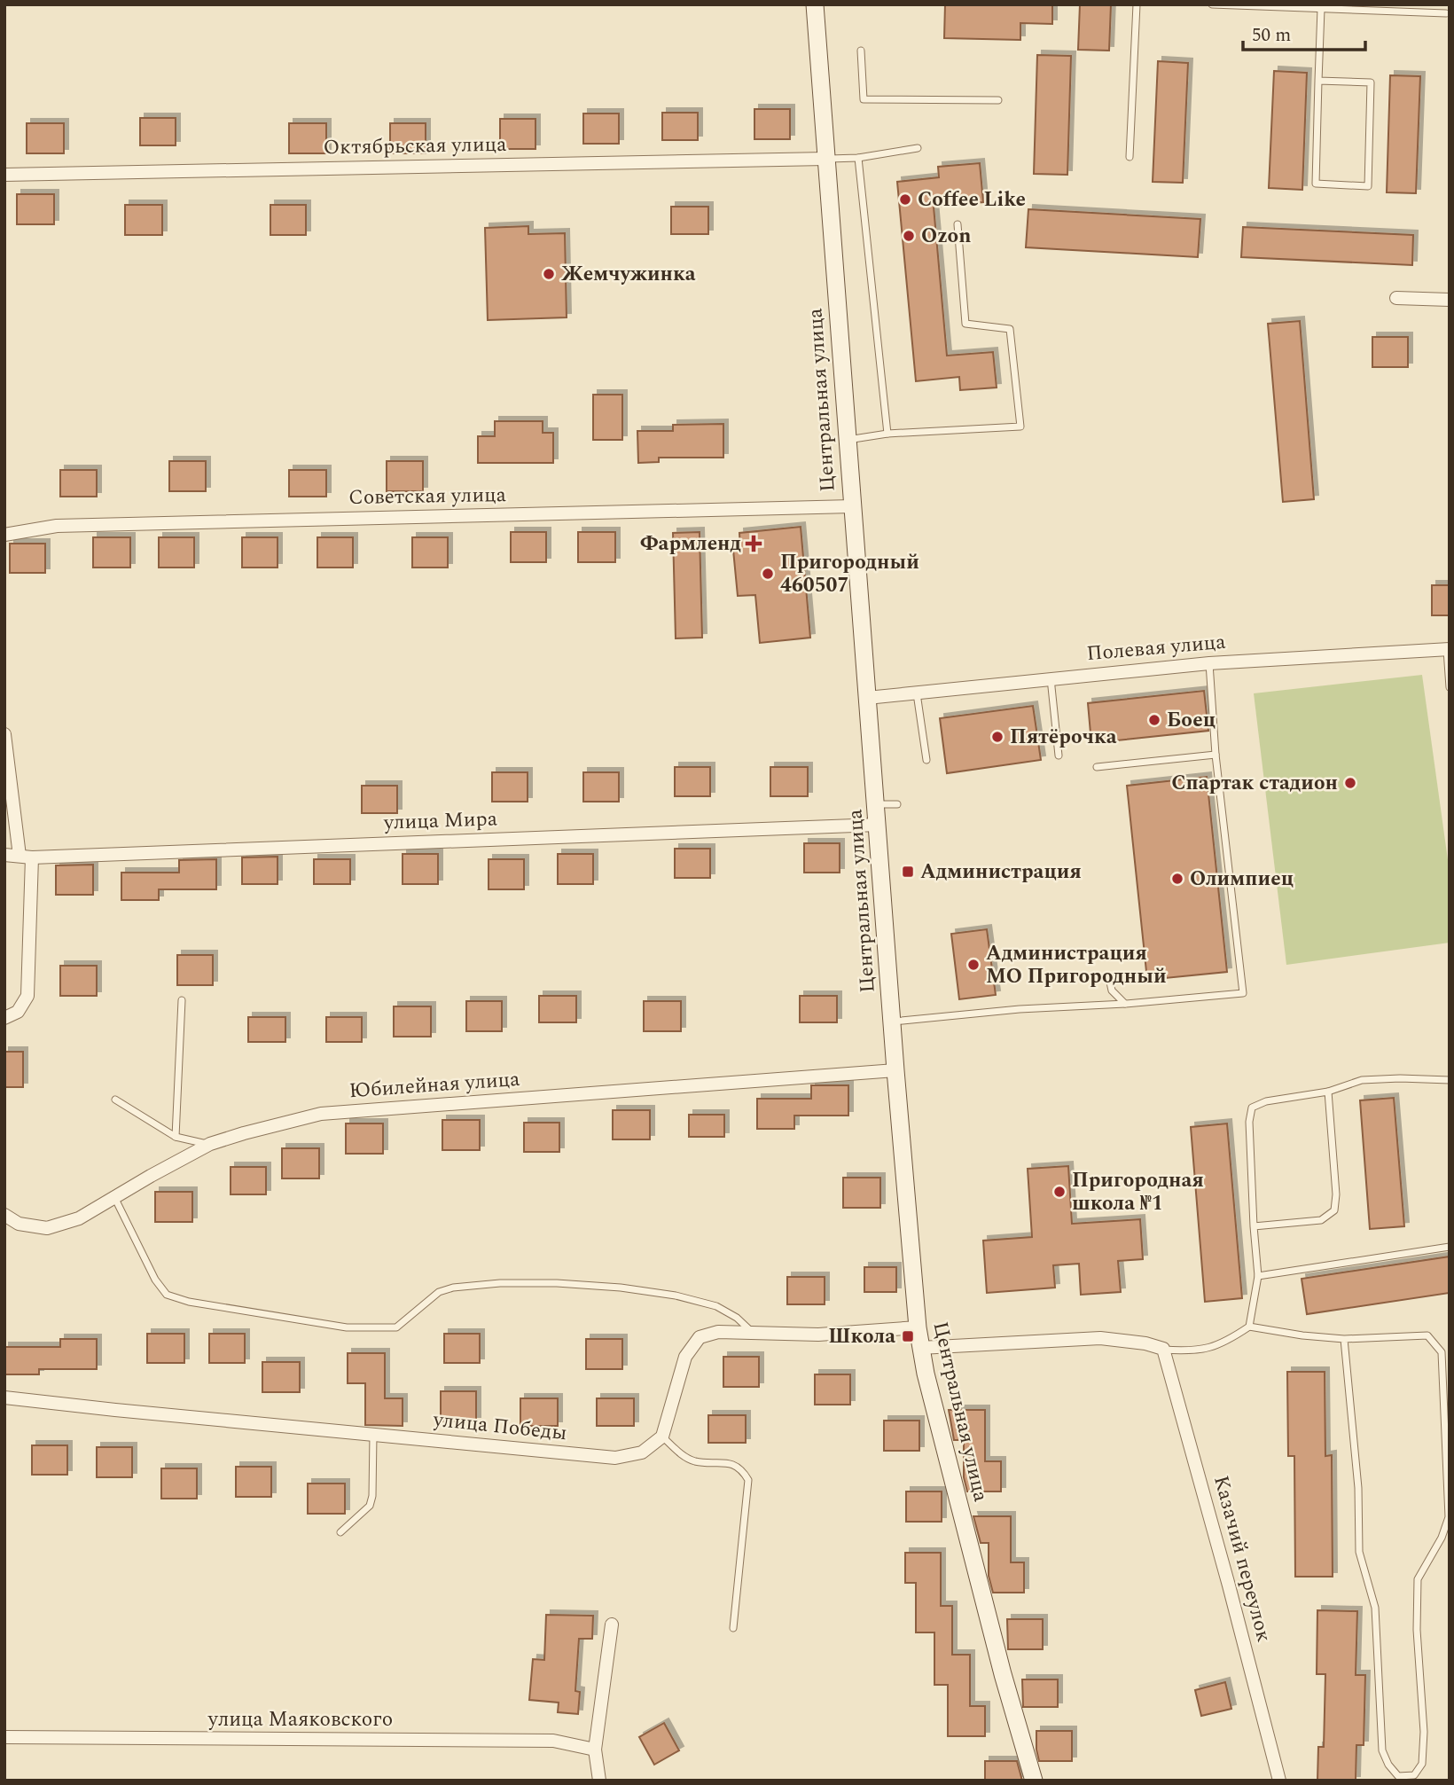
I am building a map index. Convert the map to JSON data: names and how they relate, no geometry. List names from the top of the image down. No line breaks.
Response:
{"streets":{"street":["Октябрьская улица","Центральная улица","Советская улица","Полевая улица","улица Мира","Юбилейная улица","улица Победы","Казачий переулок","улица Маяковского"]},"crossings":[["Октябрьская улица","Центральная улица"],["Центральная улица","Советская улица"],["Центральная улица","Полевая улица"],["Центральная улица","улица Мира"],["Центральная улица","Юбилейная улица"]],"places":{"other":["Coffee Like","Ozon","Жемчужинка","Пригородный 460507","Боец","Пятёрочка","Спартак стадион","Олимпиец","Администрация МО Пригородный","Пригородная школа №1"],"health":["Фармленд"],"transit":["Администрация","Школа"]},"scale_bar":"50 m"}
